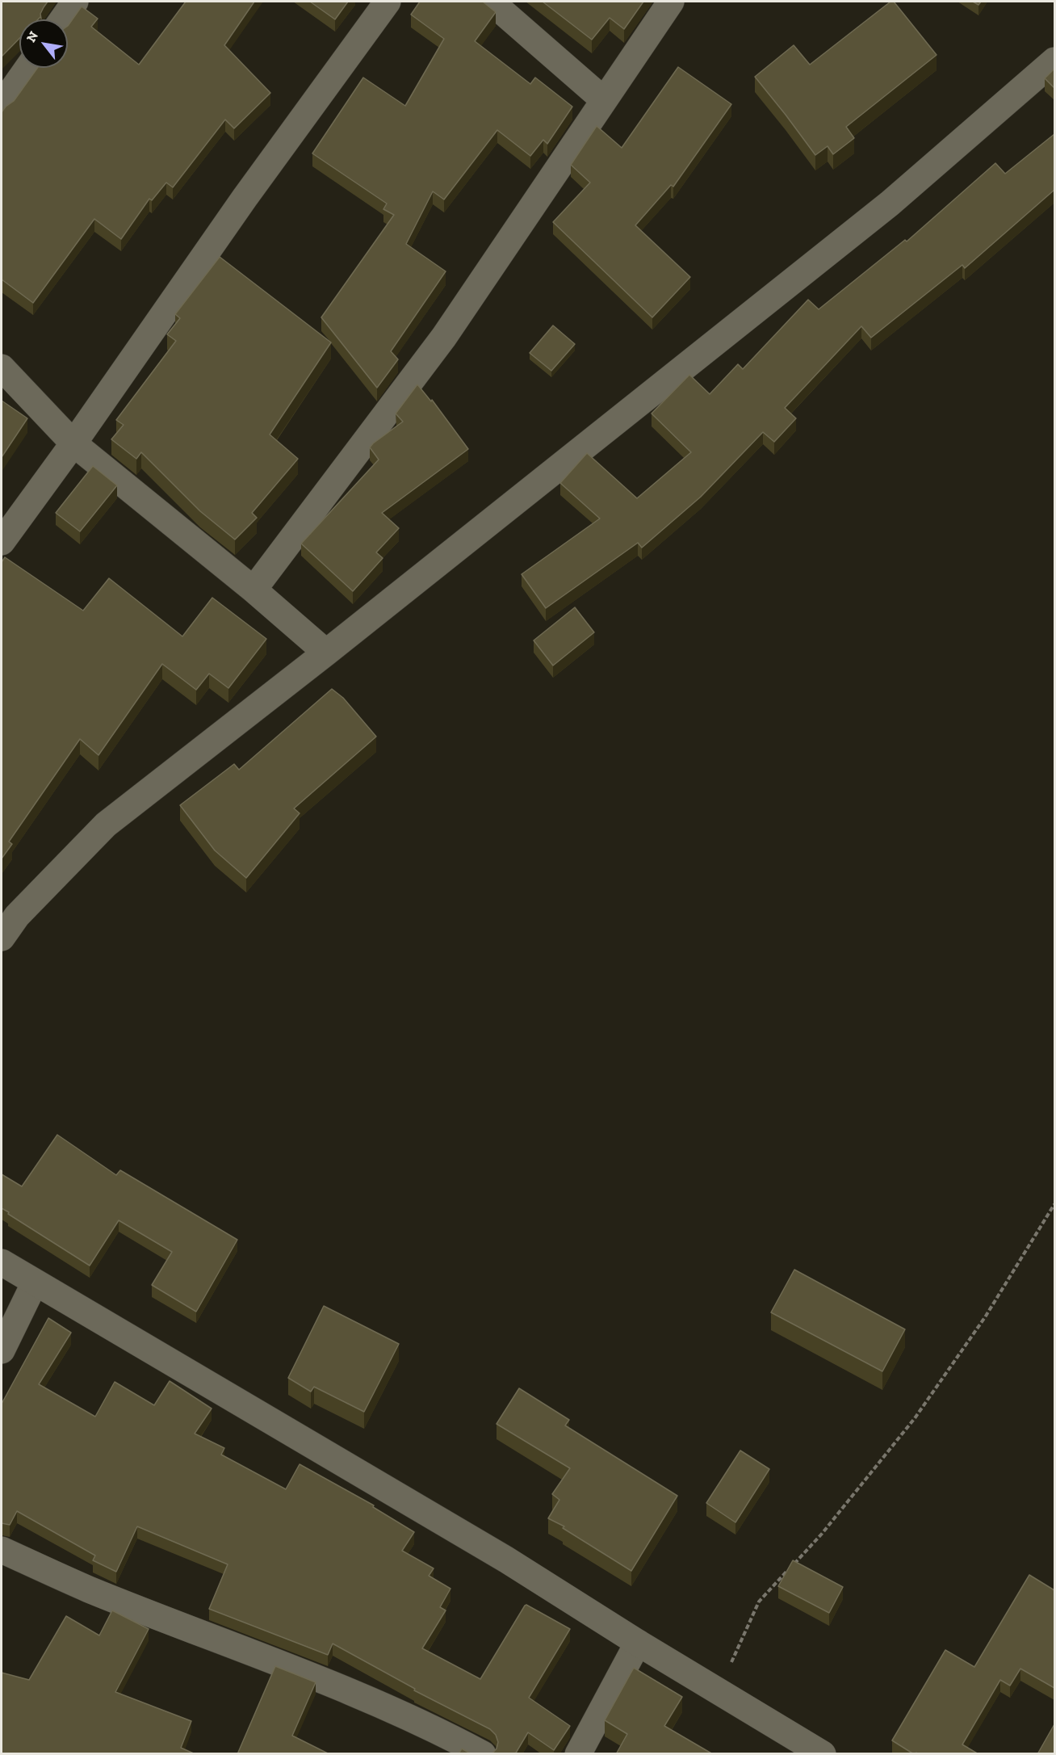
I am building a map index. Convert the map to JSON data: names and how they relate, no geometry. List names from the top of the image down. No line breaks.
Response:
{"north":"top left"}
